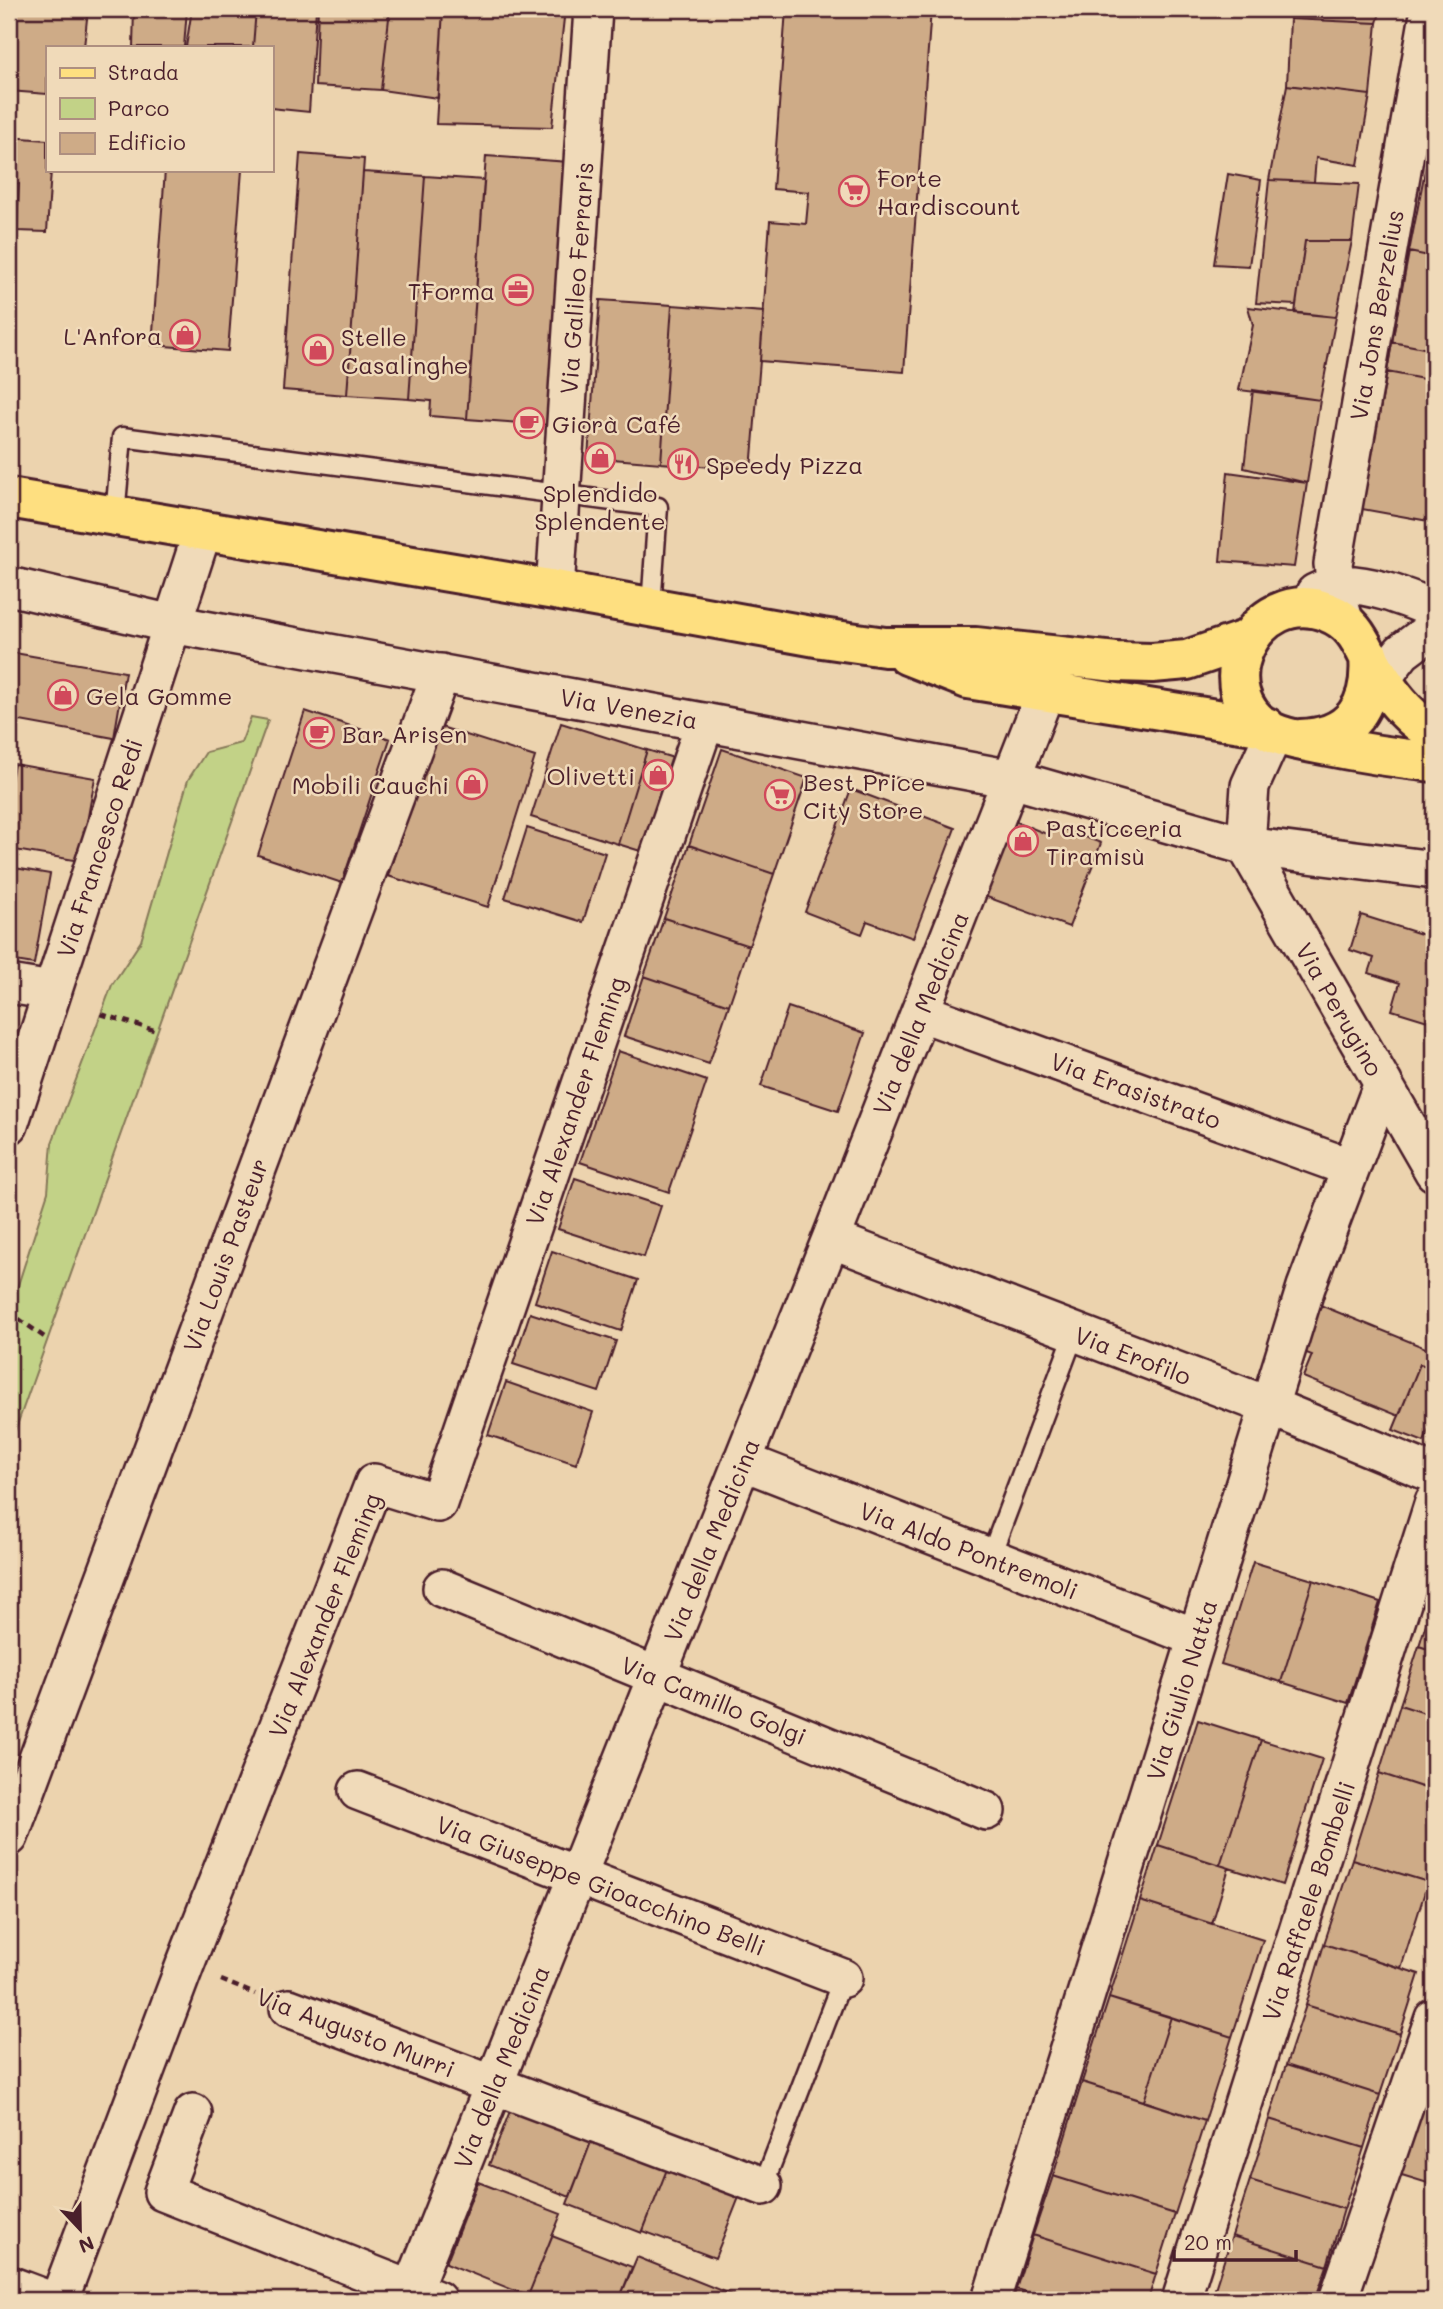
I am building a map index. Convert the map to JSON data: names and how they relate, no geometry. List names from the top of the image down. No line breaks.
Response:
{"streets":{"street":["Via Galileo Ferraris","Via Jons Berzelius","Via Venezia","Via Francesco Redi","Via Perugino","Via della Medicina","Via Erasistrato","Via Alexander Fleming","Via Louis Pasteur","Via Erofilo","Via Aldo Pontremoli","Via Giulio Natta","Via Camillo Golgi","Via Giuseppe Gioacchino Belli","Via Raffaele Bombelli","Via Augusto Murri"]},"crossings":[["Via Venezia","Via Francesco Redi"],["Via Venezia","Via Perugino"],["Via Venezia","Via della Medicina"],["Via Venezia","Via Alexander Fleming"],["Via Venezia","Via Louis Pasteur"],["Via Perugino","Via Giulio Natta"],["Via della Medicina","Via Erasistrato"],["Via della Medicina","Via Erofilo"],["Via della Medicina","Via Aldo Pontremoli"],["Via della Medicina","Via Camillo Golgi"],["Via della Medicina","Via Giuseppe Gioacchino Belli"],["Via della Medicina","Via Augusto Murri"],["Via Erasistrato","Via Giulio Natta"],["Via Alexander Fleming","Via Augusto Murri"],["Via Erofilo","Via Giulio Natta"],["Via Aldo Pontremoli","Via Giulio Natta"]],"places":{"supermarket":["Forte Hardiscount","Best Price City Store"],"office":["TForma"],"shop":["L'Anfora","Stelle Casalinghe","Splendido Splendente","Gela Gomme","Olivetti","Mobili Cauchi","Pasticceria Tiramisù"],"cafe":["Giorà Café","Bar Arisen"],"restaurant":["Speedy Pizza"]},"legend":["Strada","Parco","Edificio"],"scale_bar":"20 m","north":"bottom"}
